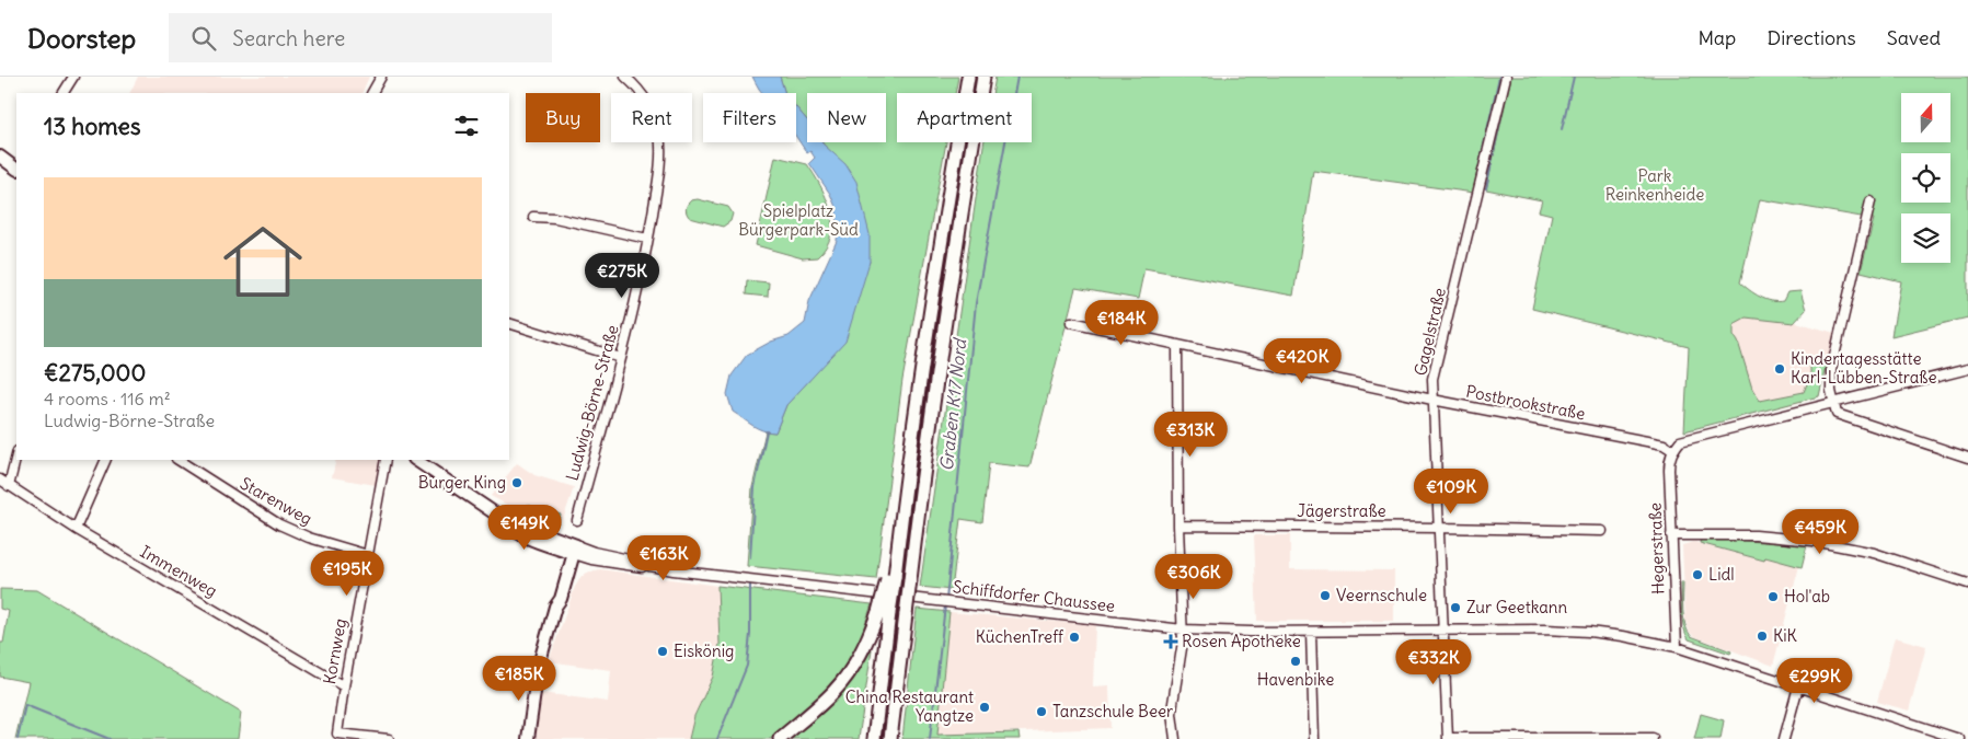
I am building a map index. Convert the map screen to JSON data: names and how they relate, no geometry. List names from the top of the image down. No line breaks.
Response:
{"streets":{"main road":["Schiffdorfer Chaussee"],"street":["Gagelstraße","Ludwig-Börne-Straße","Postbrookstraße","Starenweg","Jägerstraße","Hegerstraße","Immenweg","Kornweg"]},"crossings":[["Gagelstraße","Postbrookstraße"],["Gagelstraße","Jägerstraße"],["Gagelstraße","Schiffdorfer Chaussee"],["Postbrookstraße","Hegerstraße"],["Starenweg","Kornweg"],["Hegerstraße","Schiffdorfer Chaussee"],["Immenweg","Kornweg"]],"water":["Graben K17 Nord"],"parks":["Park Reinkenheide","Spielplatz Bürgerpark-Süd"],"places":{"other":["Kindertagesstätte Karl-Lübben-Straße","Burger King","Lidl","Veernschule","Hol'ab","Zur Geetkann","KiK","KüchenTreff","Eiskönig","Havenbike","China Restaurant Yangtze","Tanzschule Beer"],"health":["Rosen Apotheke"]},"north":"top","page":{"header":"Doorstep","search":"Search here","nav":["Map","Directions","Saved"],"chip":["Buy","Rent","Filters","New","Apartment"],"heading":"13 homes","list":[{"name":"€275,000","note":"4 rooms · 116 m² · Ludwig-Börne-Straße"}],"price":["€275K","€184K","€420K","€313K","€109K","€149K","€459K","€163K","€195K","€306K","€332K","€185K","€299K"]}}
